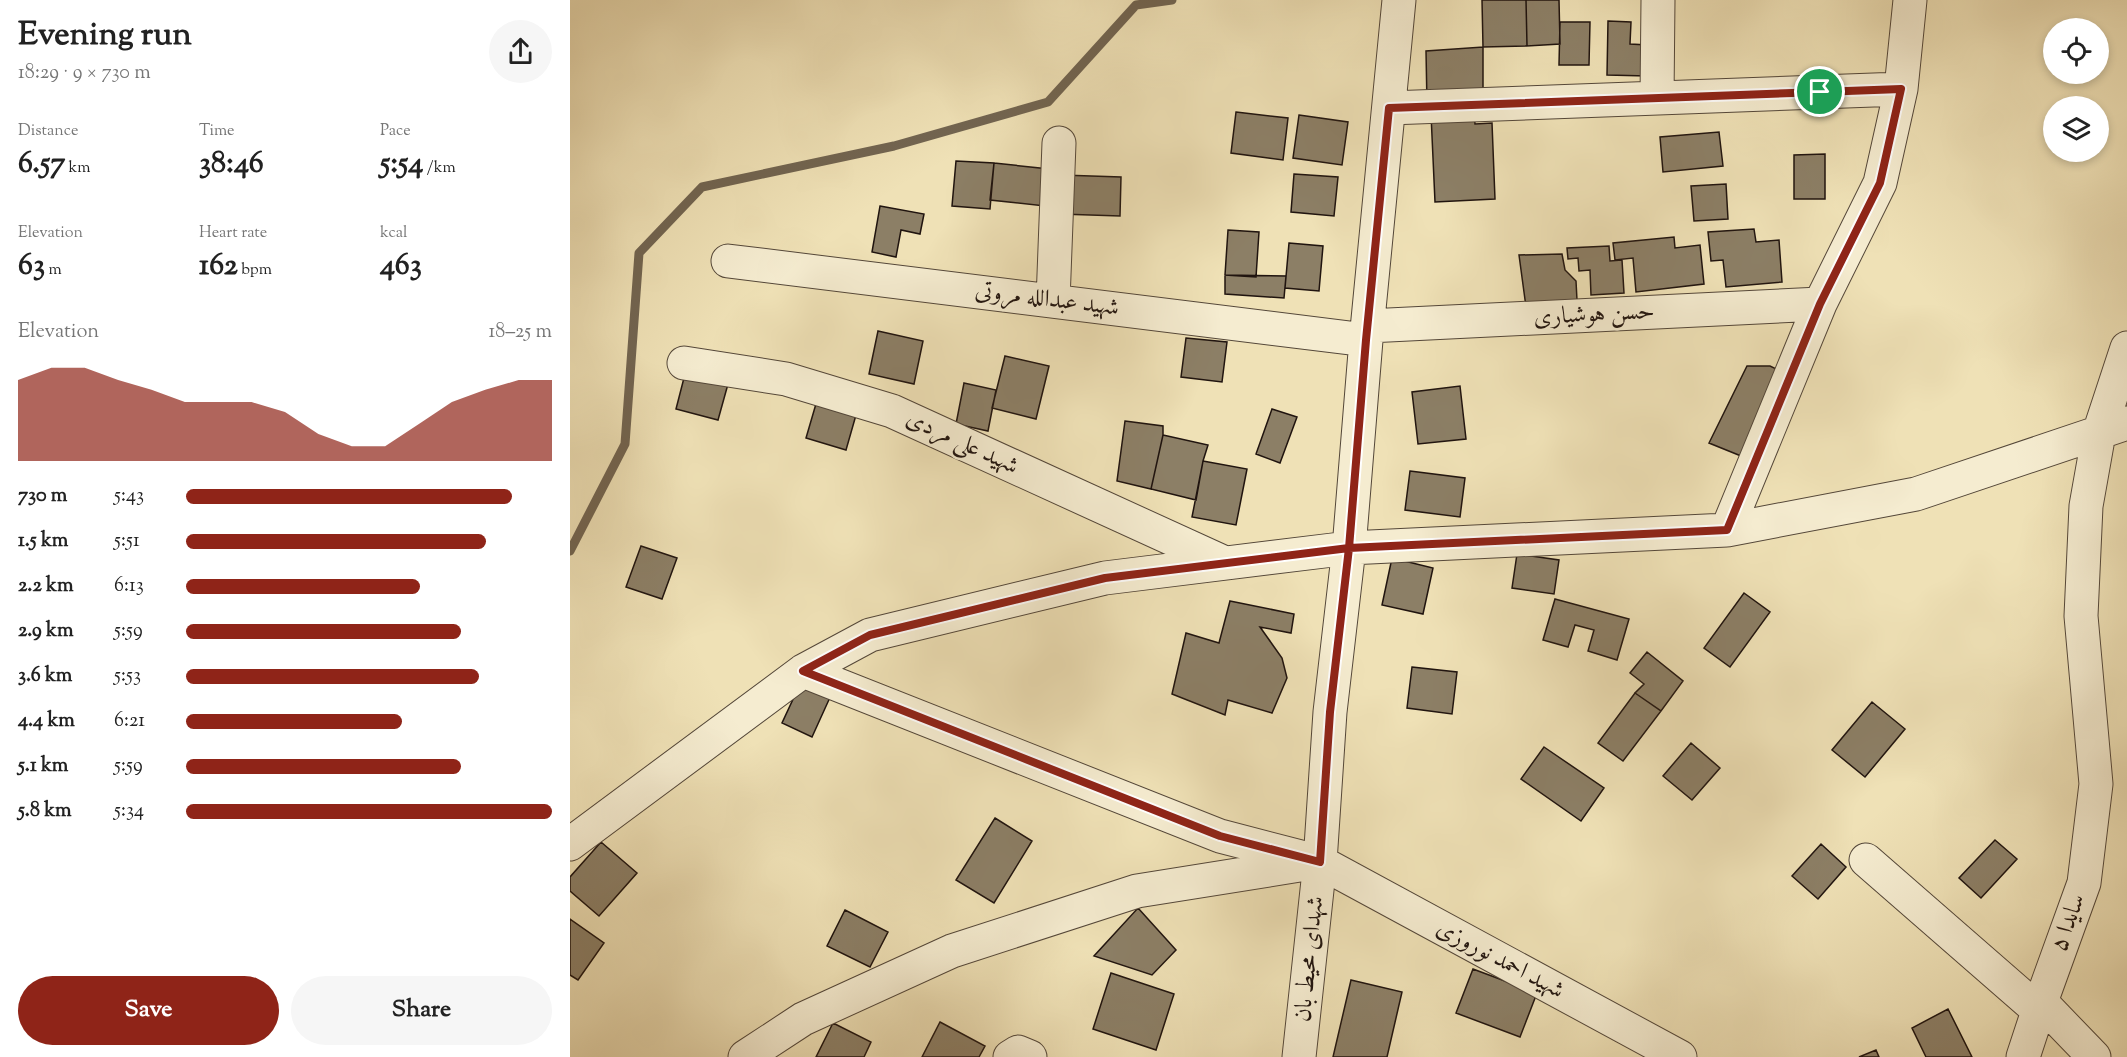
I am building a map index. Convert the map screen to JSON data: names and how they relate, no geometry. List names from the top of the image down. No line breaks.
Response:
{"streets":{"street":["شهید عبدالله مروتی","حسن هوشیاری","شهید علی مردی","سایدا ۵","شهدای محیط بان","شهید احمد نوروزی"]},"crossings":[["شهید عبدالله مروتی","حسن هوشیاری"],["شهید عبدالله مروتی","شهدای محیط بان"],["حسن هوشیاری","شهدای محیط بان"],["شهدای محیط بان","شهید احمد نوروزی"]],"page":{"heading":["Evening run","18:29 · 9 × 730 m"],"stats":[["Distance","6.57 km"],["Time","38:46"],["Pace","5:54 /km"],["Elevation","63 m"],["Heart rate","162 bpm"],["kcal","463"]],"chart":["Elevation","18–25 m"],"list":[{"name":"730 m","note":"5:43"},{"name":"1.5 km","note":"5:51"},{"name":"2.2 km","note":"6:13"},{"name":"2.9 km","note":"5:59"},{"name":"3.6 km","note":"5:53"},{"name":"4.4 km","note":"6:21"},{"name":"5.1 km","note":"5:59"},{"name":"5.8 km","note":"5:34"}],"buttons":["Save","Share"]}}
